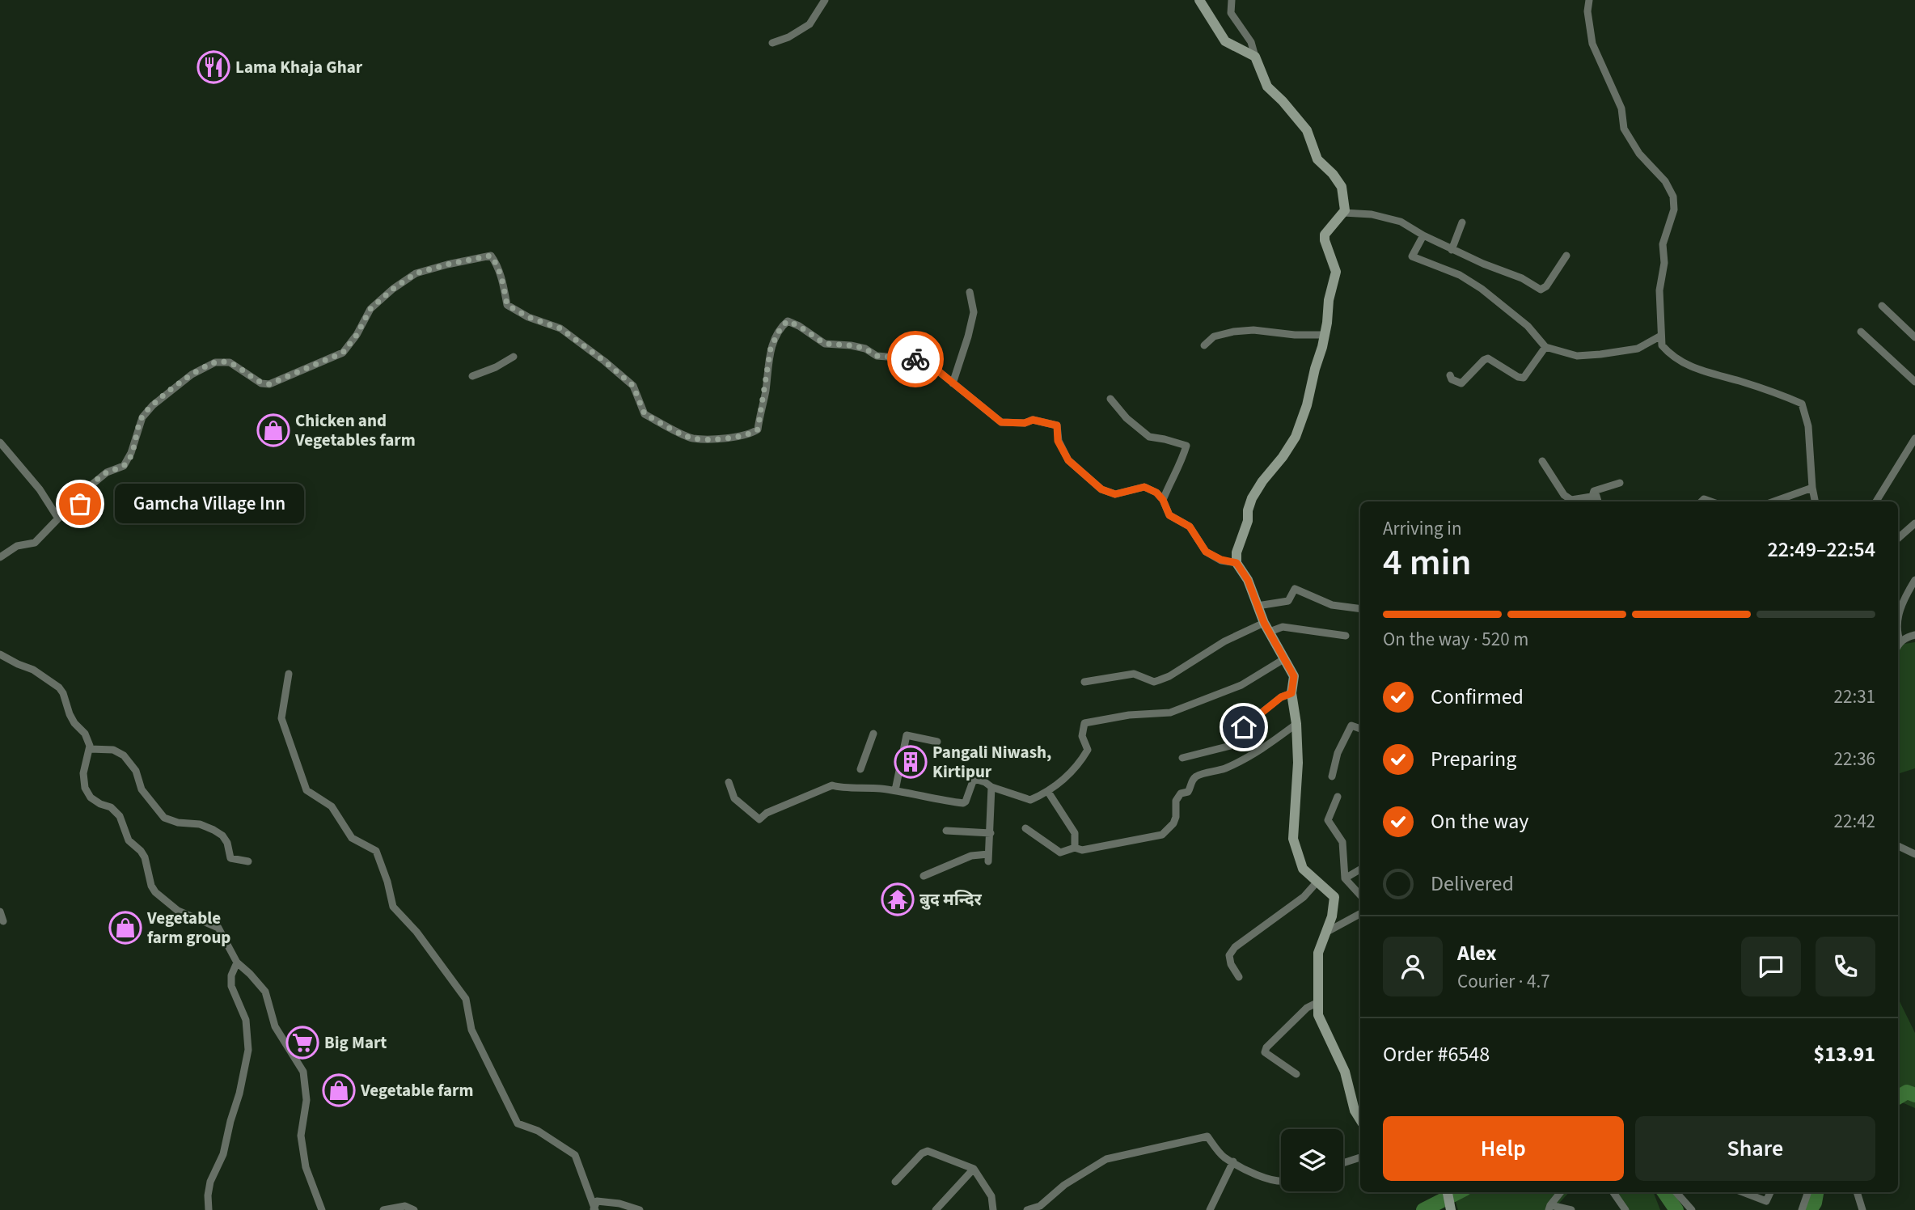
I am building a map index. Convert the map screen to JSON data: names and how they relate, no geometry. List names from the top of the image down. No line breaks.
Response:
{"places":{"restaurant":["Lama Khaja Ghar"],"shop":["Chicken and Vegetables farm","Vegetable farm group","Vegetable farm"],"other":["Gamcha Village Inn"],"building":["Pangali Niwash, Kirtipur"],"temple":["बुद मन्दिर"],"supermarket":["Big Mart"]},"page":{"bubble":"Gamcha Village Inn","heading":["4 min","Arriving in","22:49–22:54"],"panel":["Alex","Courier · 4.7","Order #6548","$13.91"],"bar":"On the way · 520 m","list":[["Confirmed","22:31"],["Preparing","22:36"],["On the way","22:42"],"Delivered"],"buttons":["Help","Share"]}}
